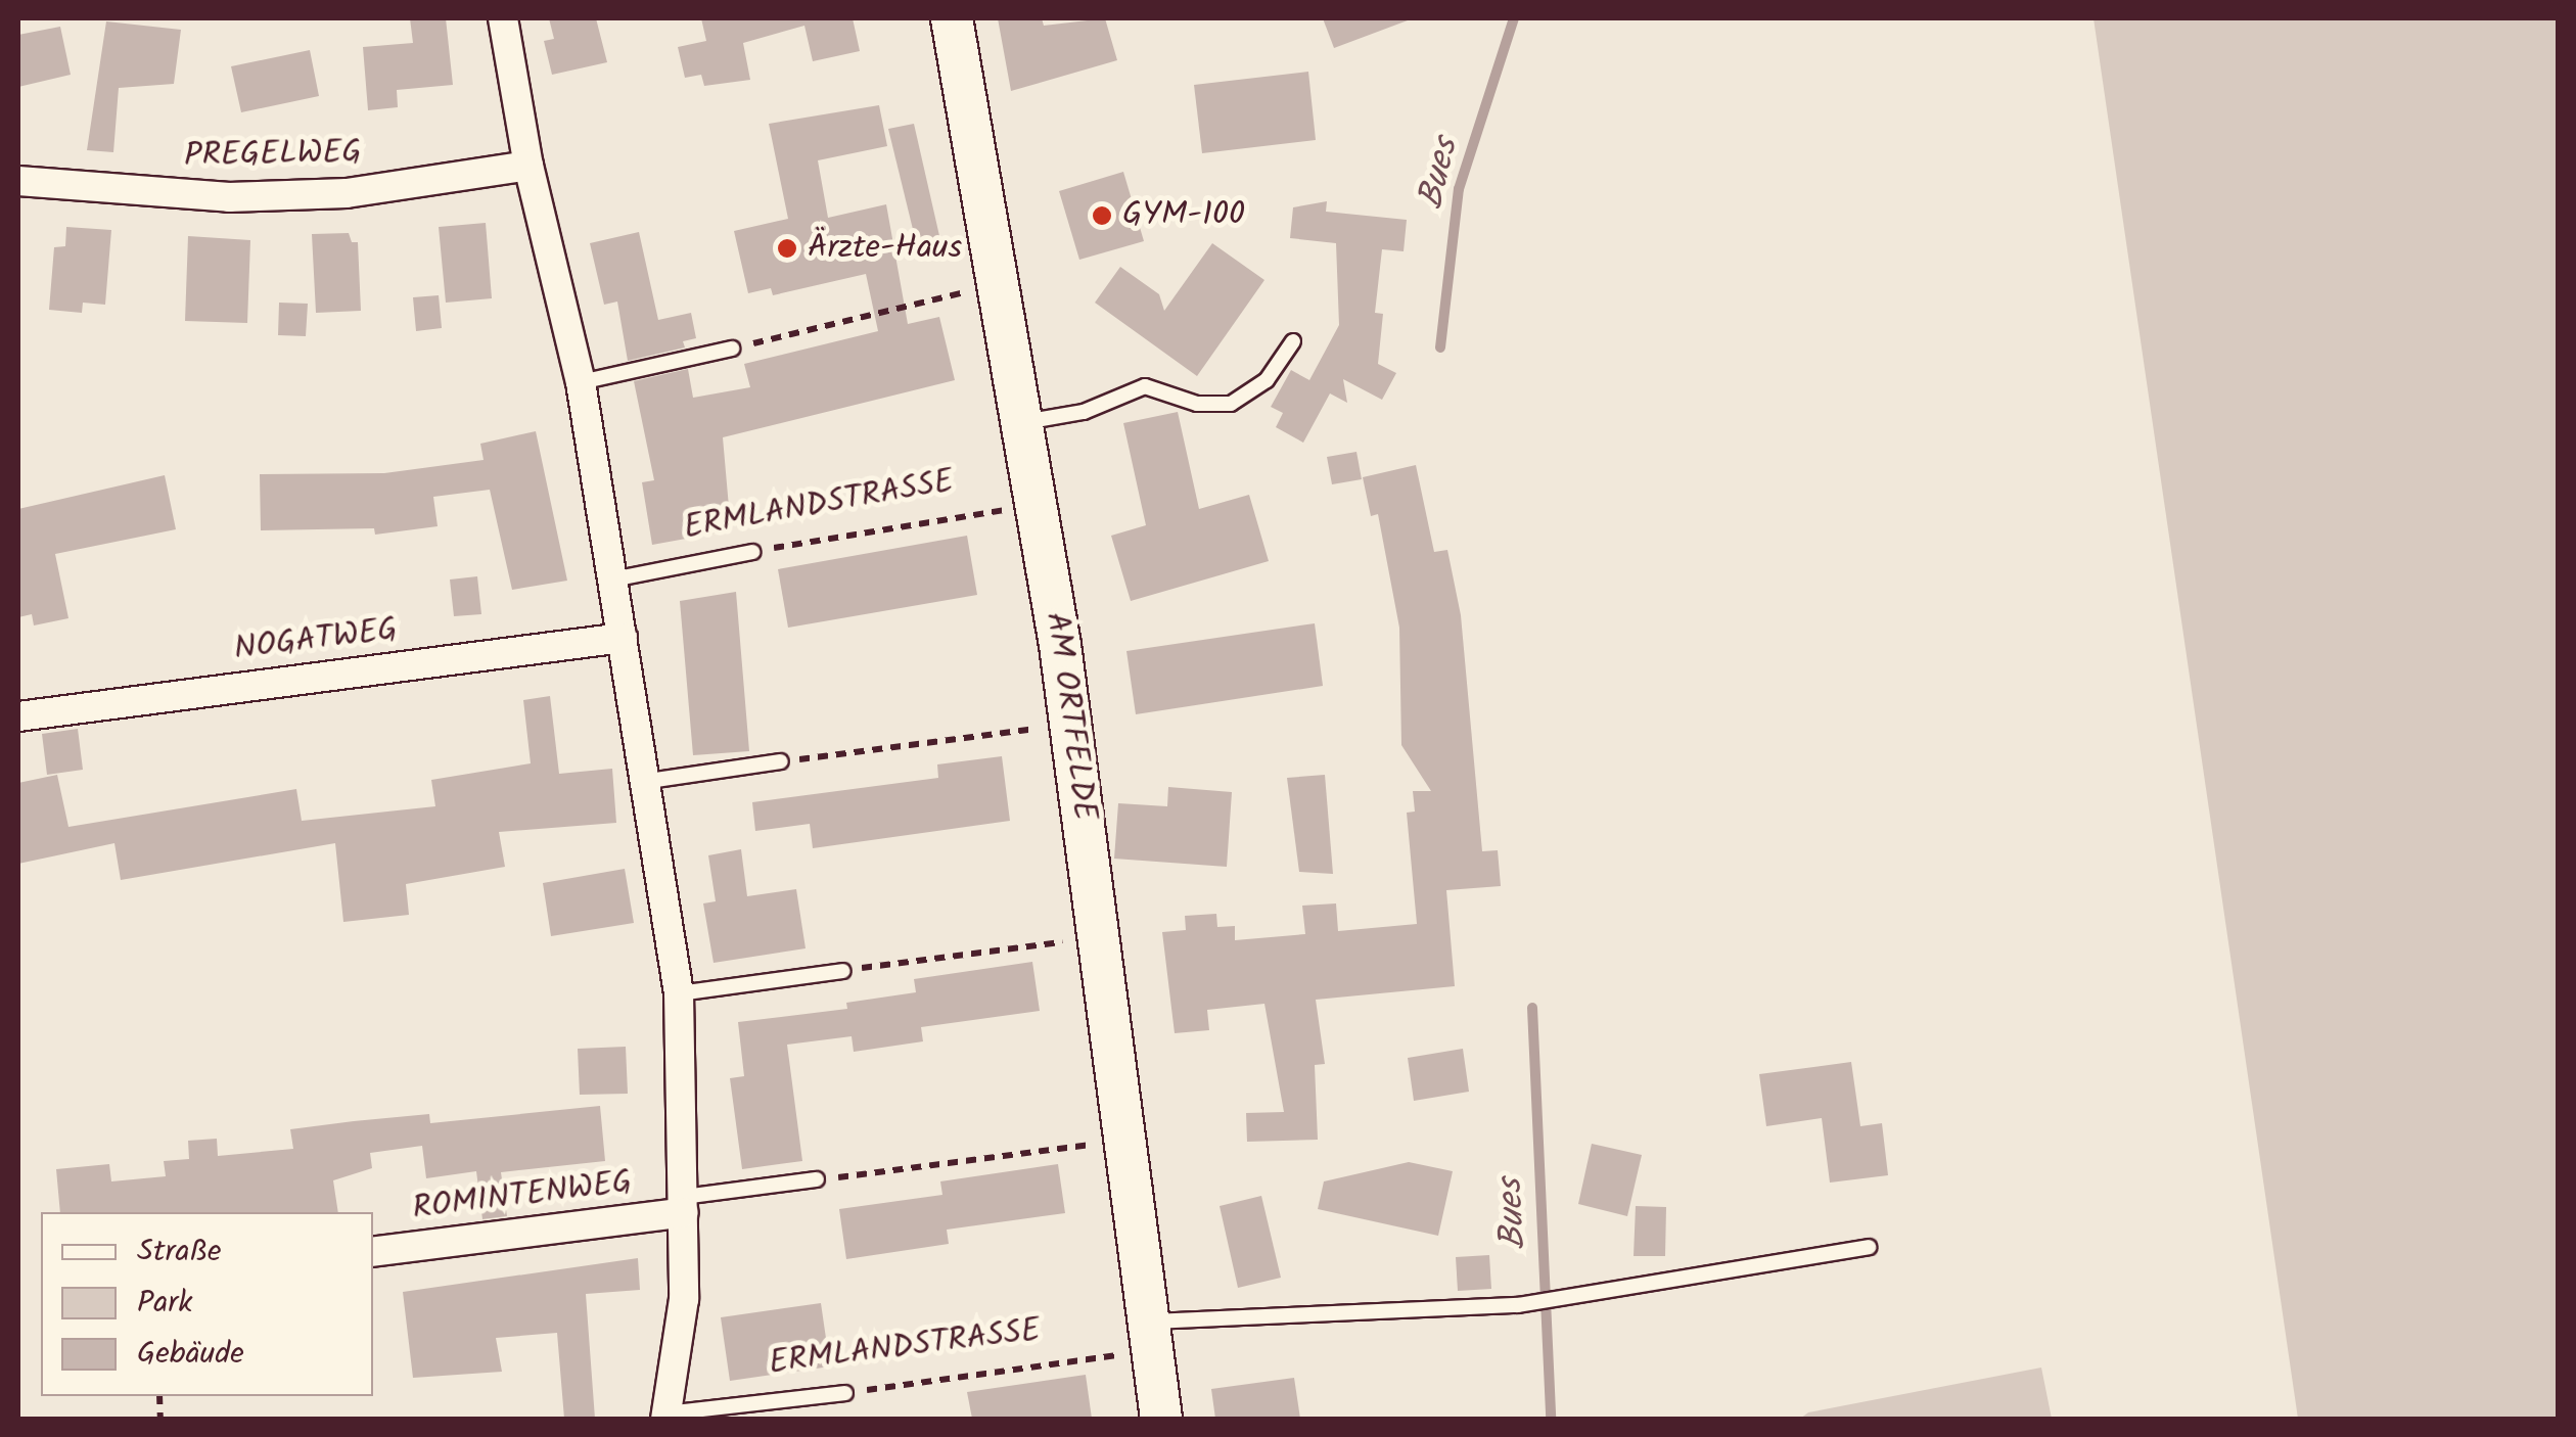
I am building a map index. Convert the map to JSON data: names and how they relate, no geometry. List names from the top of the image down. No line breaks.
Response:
{"streets":{"main road":["AM ORTFELDE"],"street":["PREGELWEG","ERMLANDSTRASSE","NOGATWEG","ROMINTENWEG"]},"crossings":[["PREGELWEG","ERMLANDSTRASSE"],["ERMLANDSTRASSE","NOGATWEG"],["ERMLANDSTRASSE","AM ORTFELDE"],["ERMLANDSTRASSE","ROMINTENWEG"]],"water":["Bues"],"places":["GYM-100","Ärzte-Haus"],"legend":["Straße","Park","Gebäude"]}
